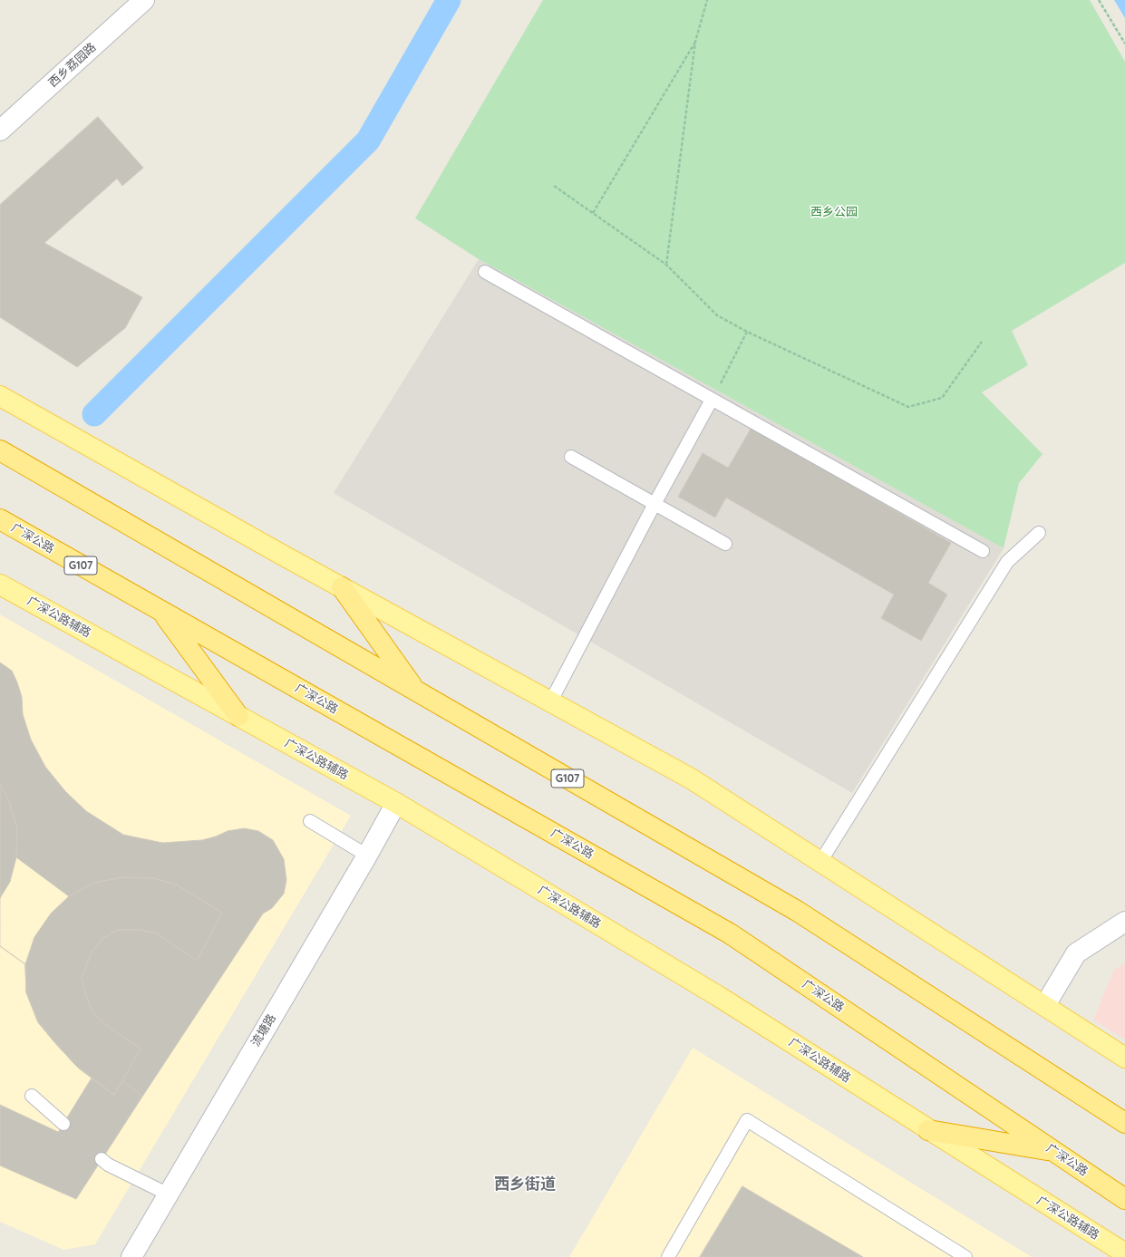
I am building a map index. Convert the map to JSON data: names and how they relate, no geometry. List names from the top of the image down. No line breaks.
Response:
{"streets":{"highway":["广深公路","G107"],"main road":["西乡荔园路","广深公路辅路","流塘路"]},"crossings":[["广深公路辅路","流塘路"]],"districts":["西乡街道"],"parks":["西乡公园"]}
